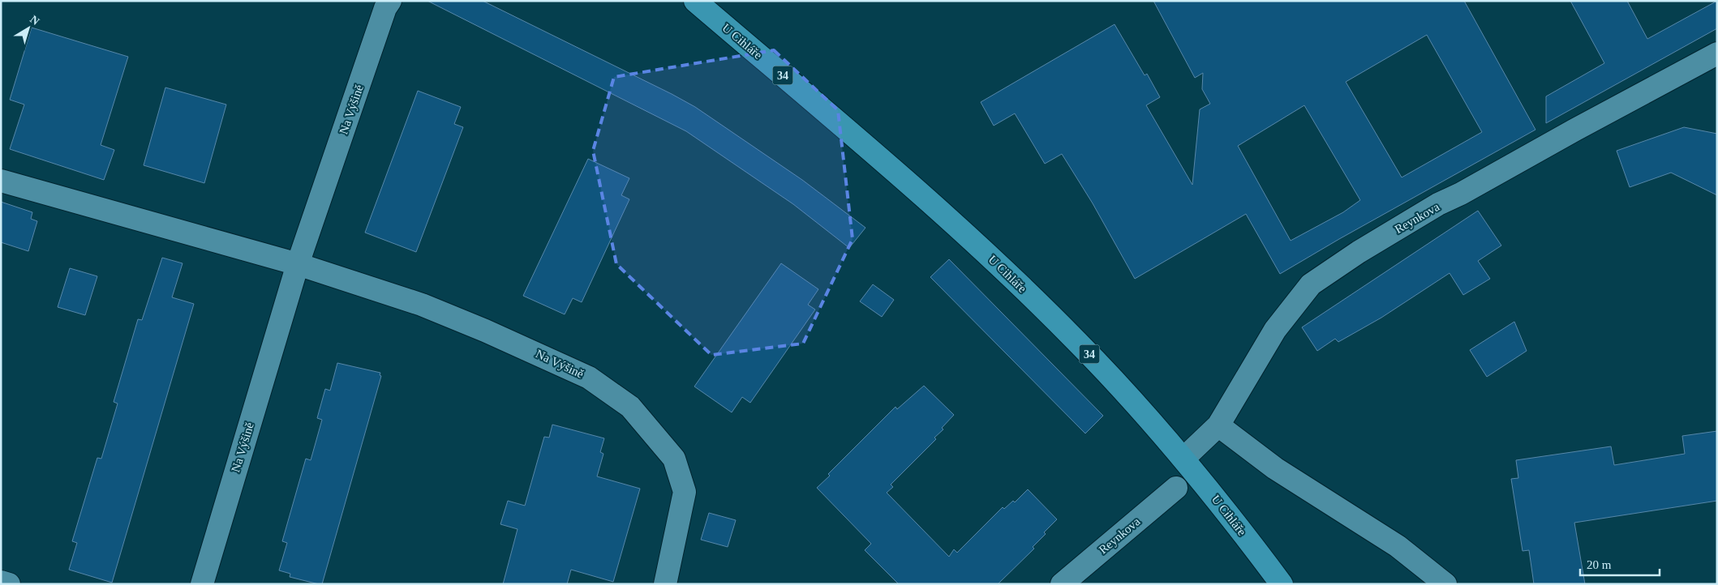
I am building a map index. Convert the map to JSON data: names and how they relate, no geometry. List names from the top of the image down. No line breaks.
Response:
{"streets":{"main road":["U Cihláře","34"],"street":["Na Výšině","Reynkova"]},"crossings":[["U Cihláře","Reynkova"]],"scale_bar":"20 m","north":"top right"}
